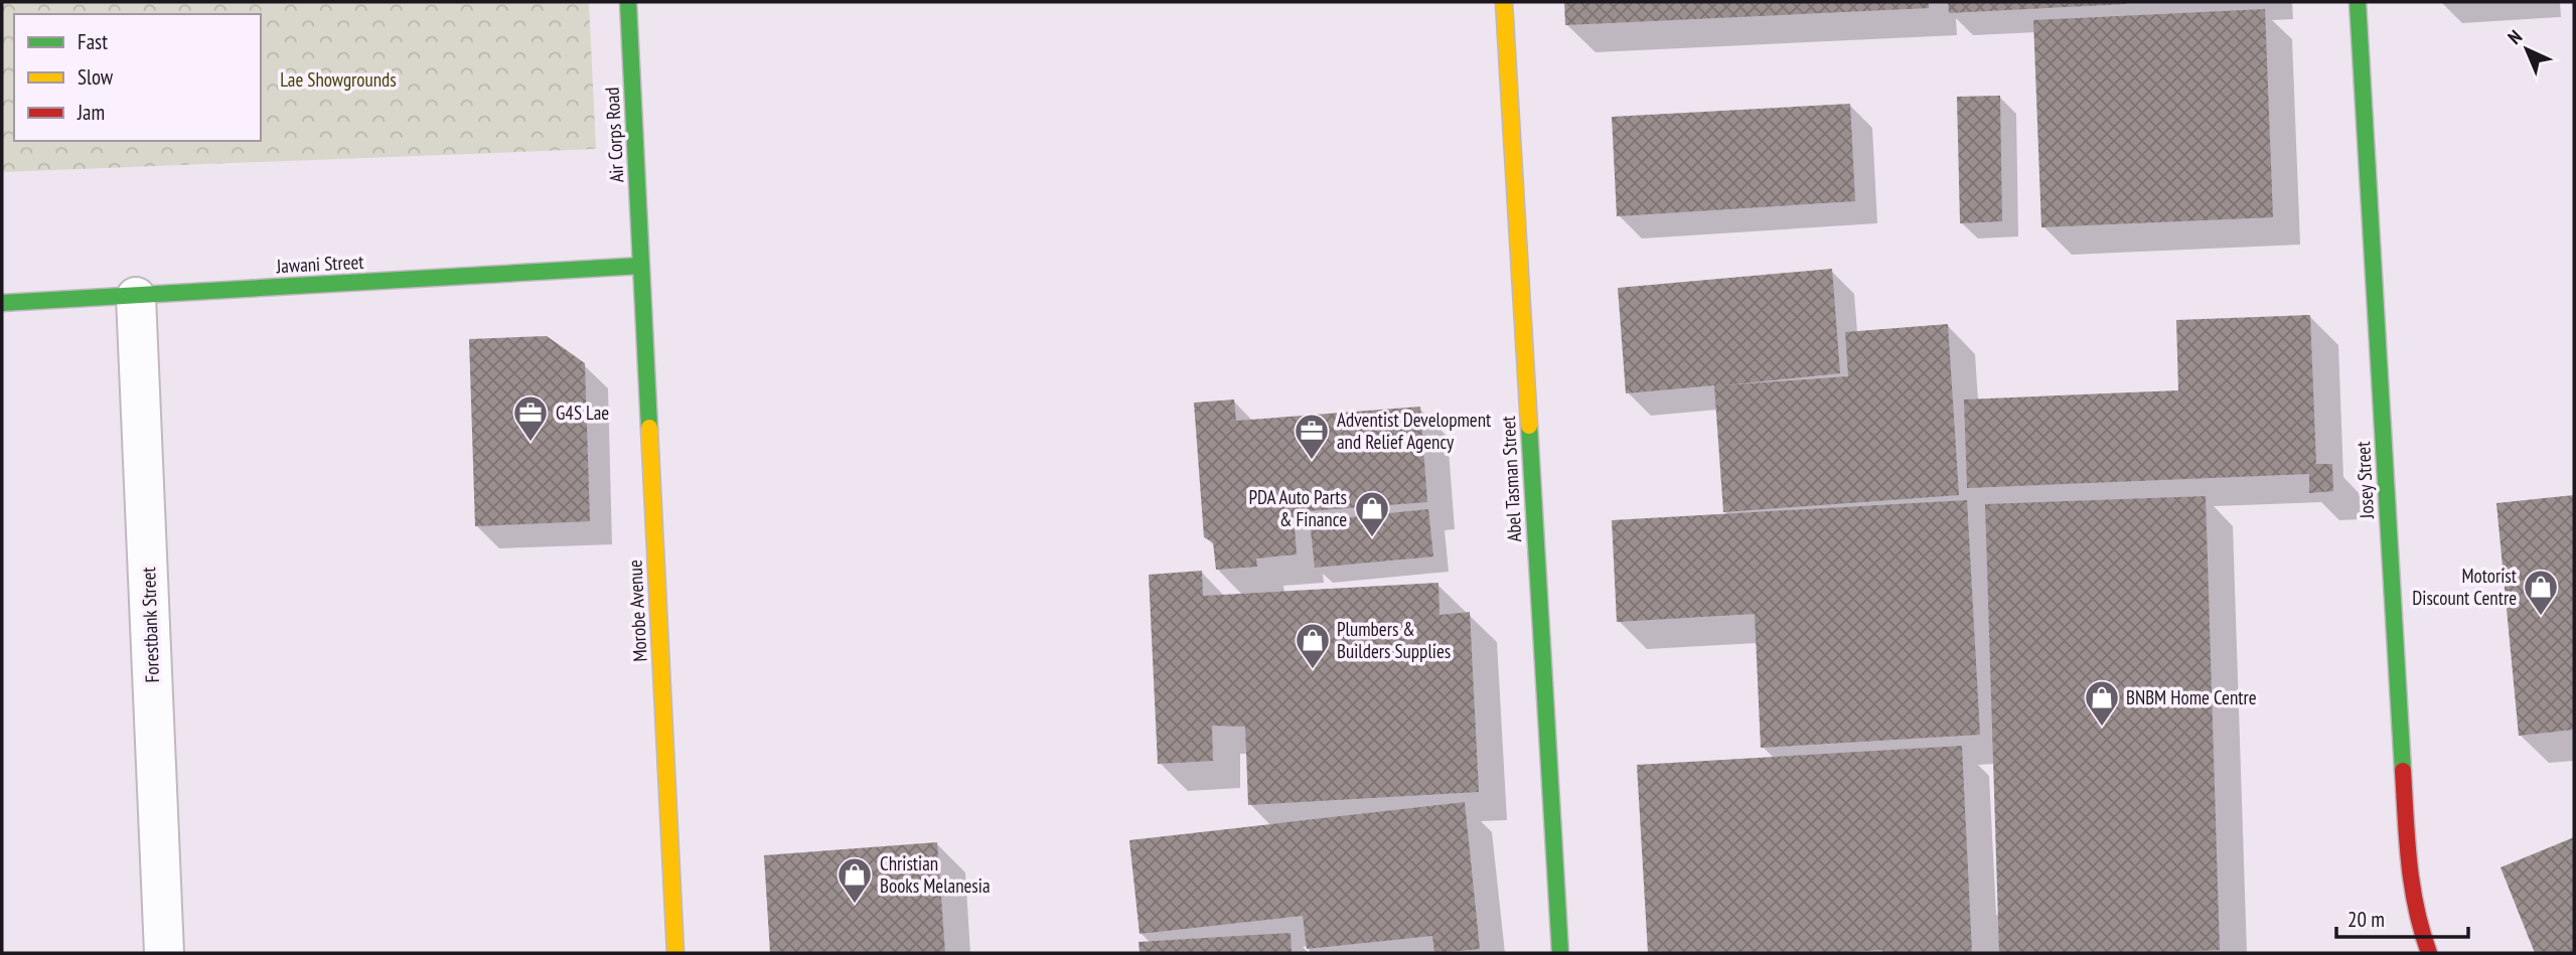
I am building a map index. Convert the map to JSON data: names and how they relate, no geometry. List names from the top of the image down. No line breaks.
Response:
{"streets":{"street":["Air Corps Road","Jawani Street","Abel Tasman Street","Josey Street","Morobe Avenue","Forestbank Street"]},"crossings":[["Air Corps Road","Jawani Street"],["Air Corps Road","Morobe Avenue"],["Jawani Street","Morobe Avenue"],["Jawani Street","Forestbank Street"]],"parks":["Lae Showgrounds"],"places":{"office":["G4S Lae","Adventist Development and Relief Agency"],"shop":["PDA Auto Parts & Finance","Motorist Discount Centre","Plumbers & Builders Supplies","BNBM Home Centre","Christian Books Melanesia"]},"legend":["Fast","Slow","Jam"],"scale_bar":"20 m","north":"top left"}
